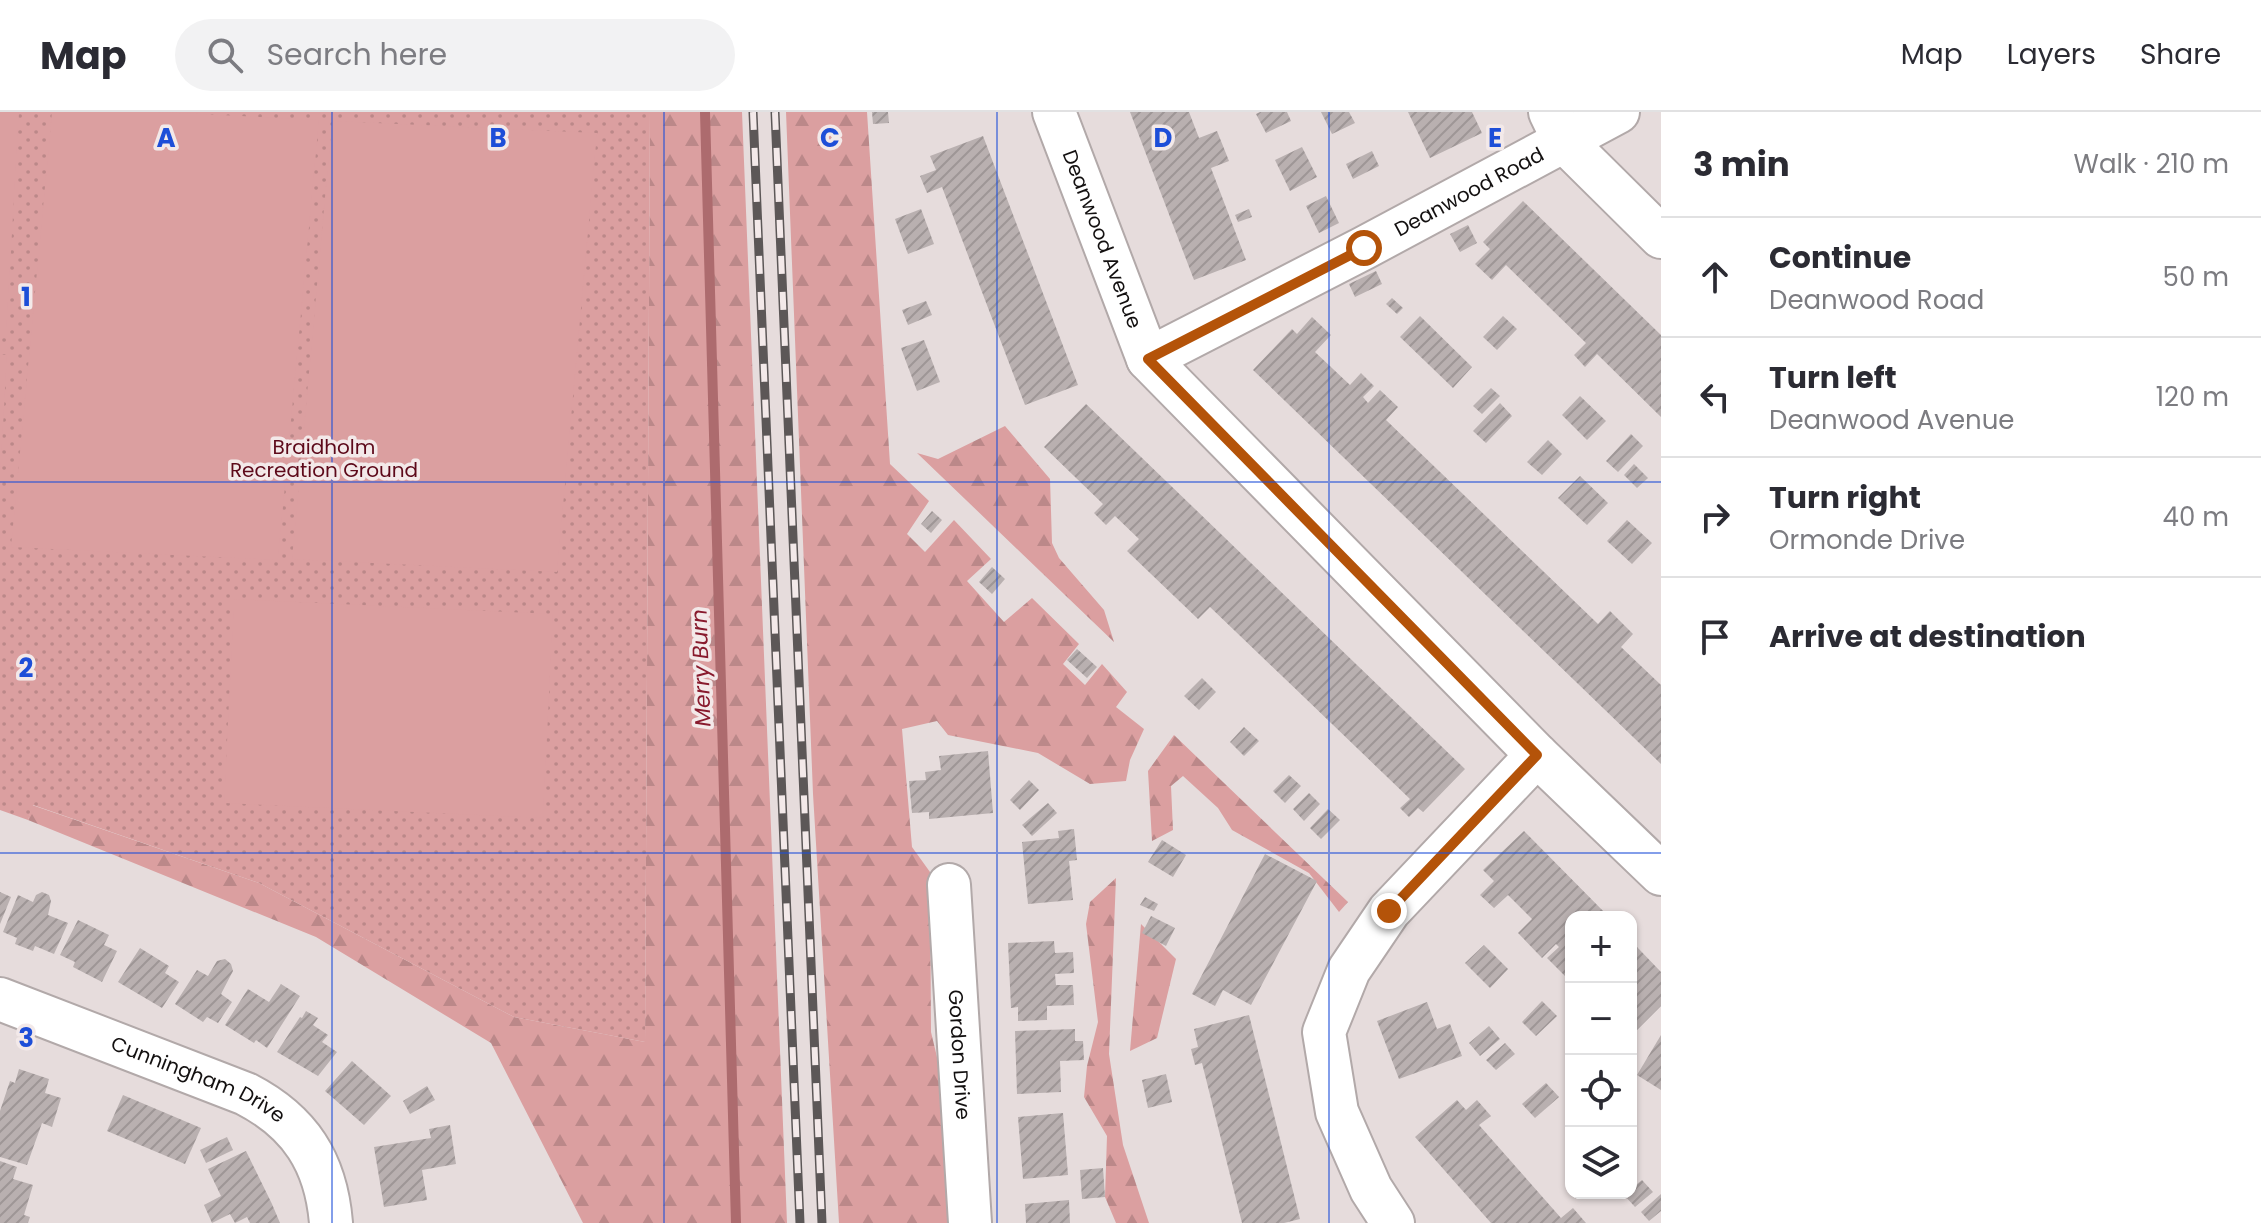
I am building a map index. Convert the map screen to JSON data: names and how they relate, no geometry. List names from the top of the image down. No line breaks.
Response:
{"streets":{"street":["Deanwood Road","Deanwood Avenue","Gordon Drive","Cunningham Drive"]},"crossings":[["Deanwood Road","Deanwood Avenue"]],"water":["Merry Burn"],"parks":["Braidholm Recreation Ground"],"page":{"header":"Map","search":"Search here","nav":["Map","Layers","Share"],"heading":["3 min","Walk · 210 m"],"list":[["Continue","Deanwood Road","50 m"],["Turn left","Deanwood Avenue","120 m"],["Turn right","Ormonde Drive","40 m"],"Arrive at destination"],"map_buttons":["+","−"]},"grid":{"columns":["A","B","C","D","E"],"rows":["1","2","3"]}}
